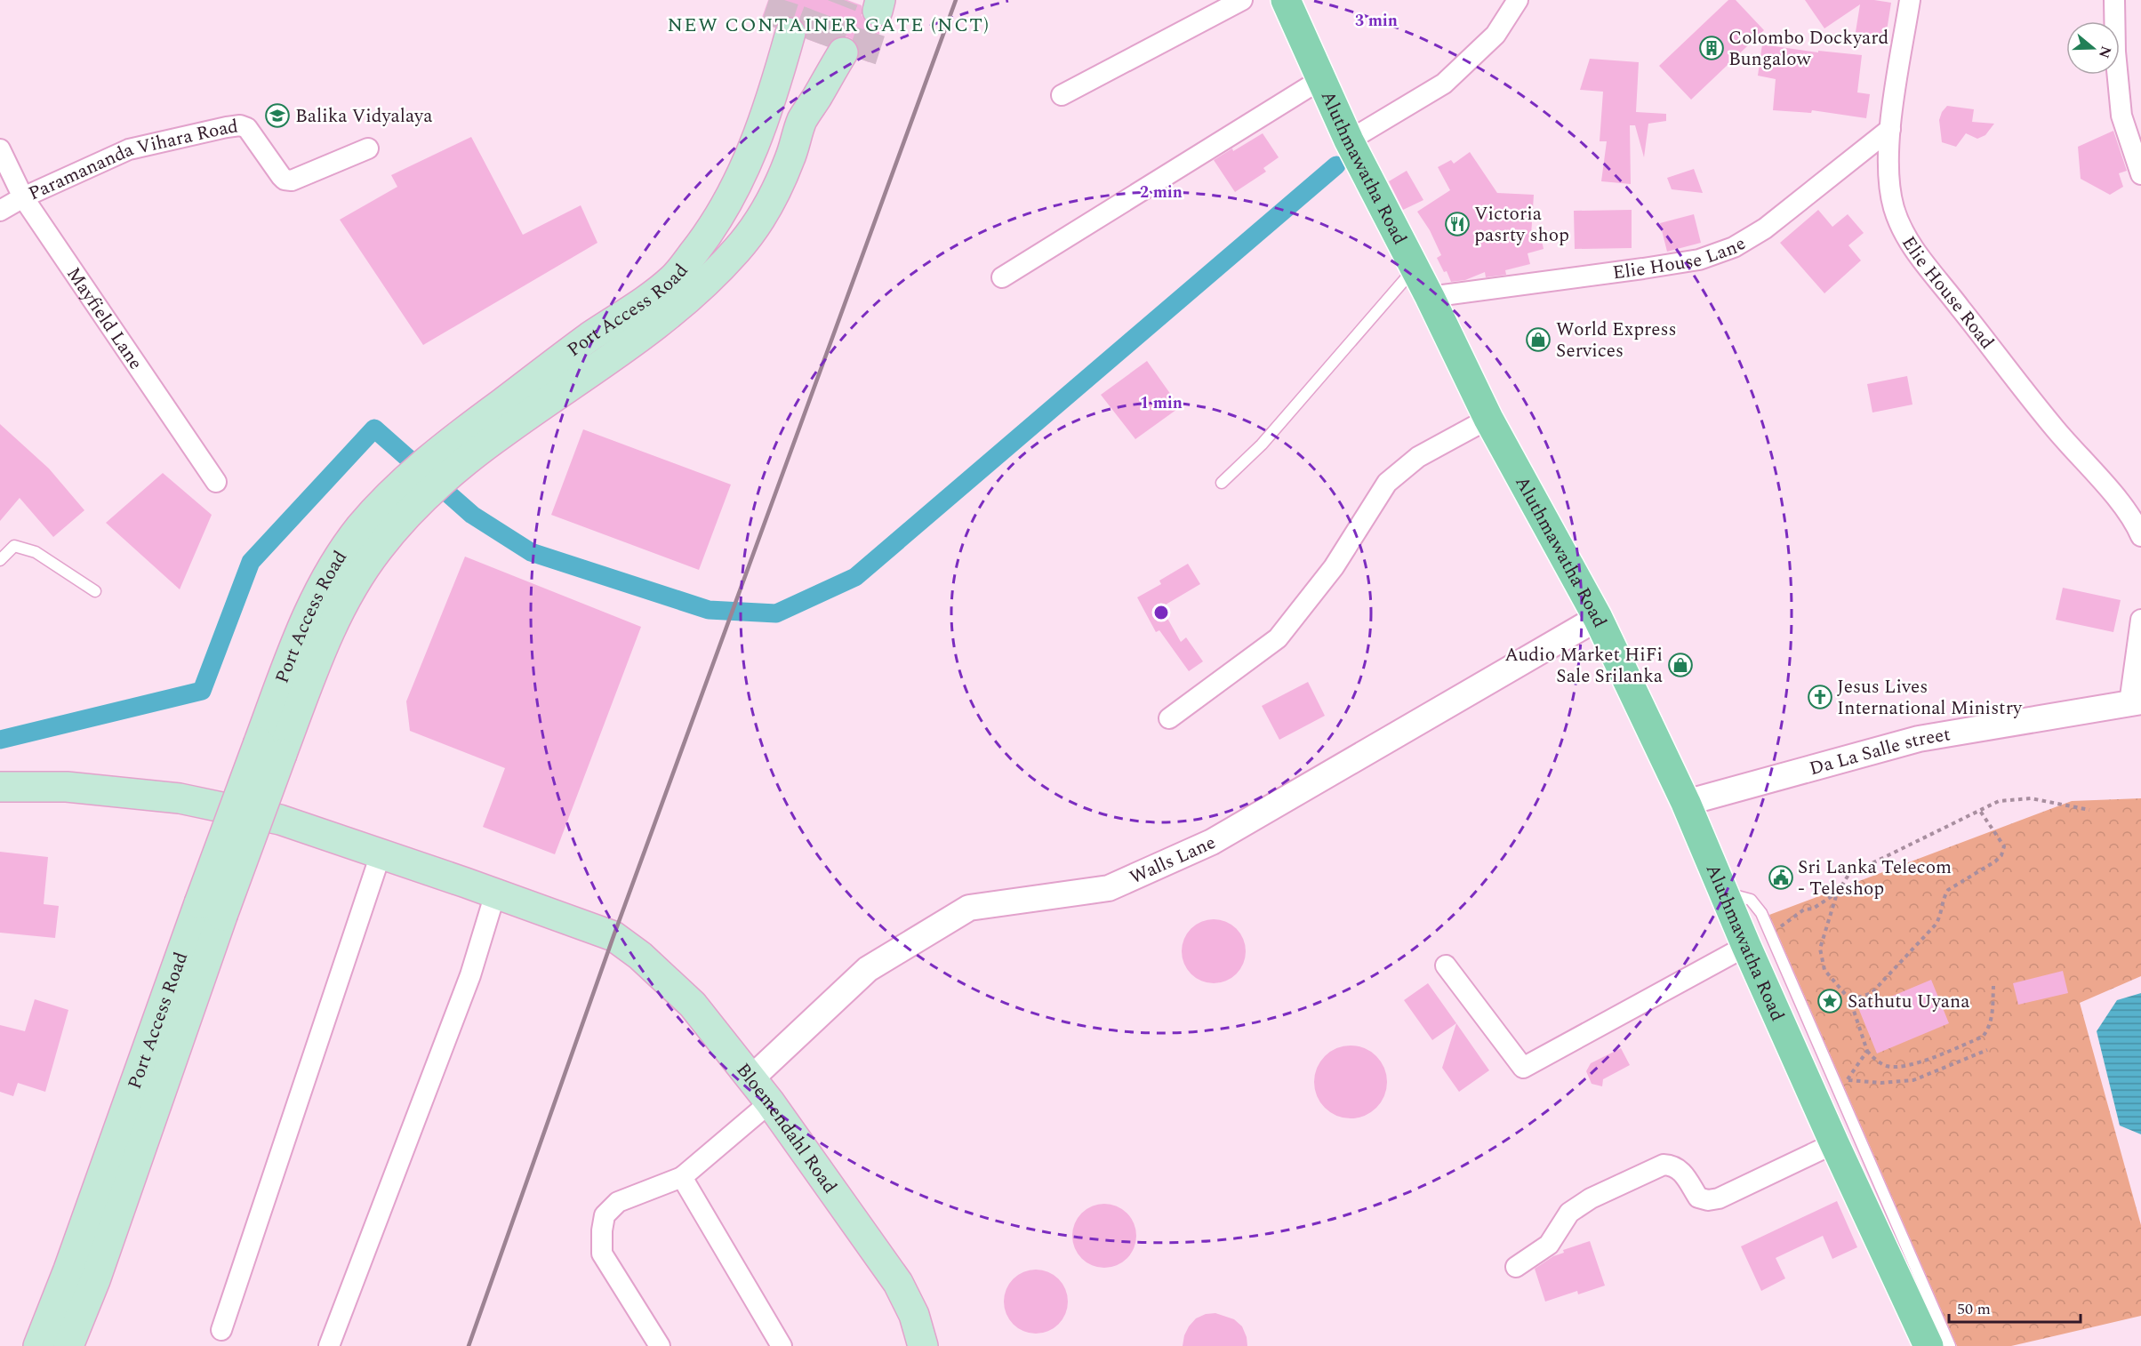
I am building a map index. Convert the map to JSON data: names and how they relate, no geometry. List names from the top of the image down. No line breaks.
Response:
{"streets":{"main road":["Aluthmawatha Road","Port Access Road","Bloemendahl Road"],"street":["Paramananda Vihara Road","Elie House Lane","Elie House Road","Mayfield Lane","Da La Salle street","Walls Lane"]},"crossings":[["Paramananda Vihara Road","Mayfield Lane"],["Aluthmawatha Road","Elie House Lane"],["Aluthmawatha Road","Da La Salle street"],["Aluthmawatha Road","Walls Lane"],["Elie House Lane","Elie House Road"],["Walls Lane","Bloemendahl Road"]],"districts":["NEW CONTAINER GATE (NCT)"],"places":{"building":["Colombo Dockyard Bungalow"],"school or university":["Balika Vidyalaya"],"restaurant":["Victoria pasrty shop"],"shop":["World Express Services","Audio Market HiFi Sale Srilanka"],"church":["Jesus Lives International Ministry"],"public building":["Sri Lanka Telecom - Teleshop"],"place":["Sathutu Uyana"]},"scale_bar":"50 m","north":"right","rings":["3 min","2 min","1 min"]}
